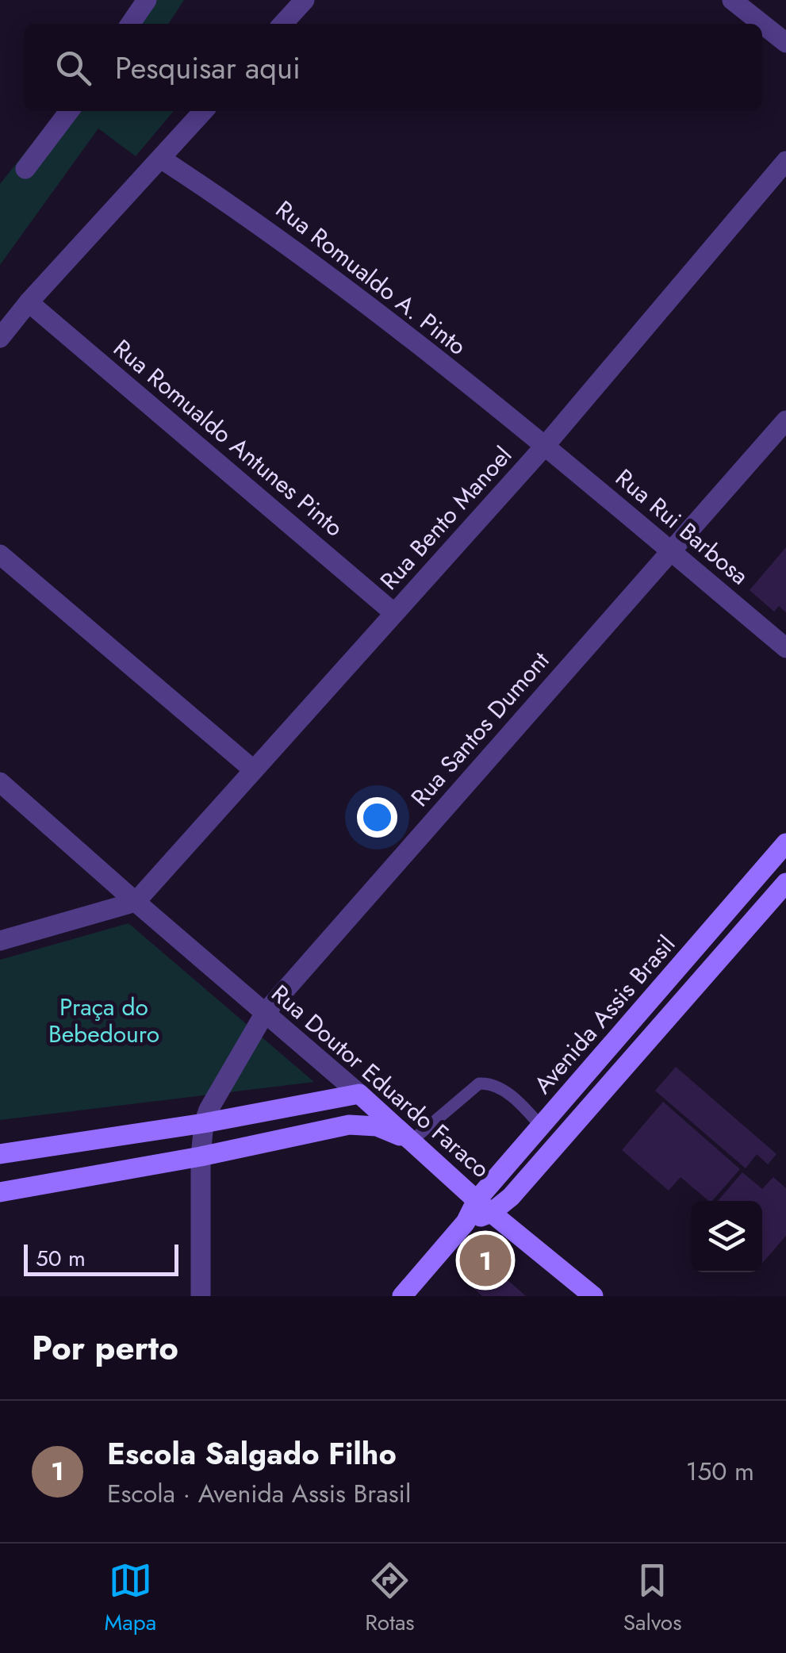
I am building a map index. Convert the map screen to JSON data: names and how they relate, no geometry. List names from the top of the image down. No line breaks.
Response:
{"streets":{"main road":["Avenida Assis Brasil","Rua Doutor Eduardo Faraco"],"street":["Rua Romualdo A. Pinto","Rua Romualdo Antunes Pinto","Rua Bento Manoel","Rua Rui Barbosa","Rua Santos Dumont"]},"crossings":[["Rua Romualdo A. Pinto","Rua Bento Manoel"],["Rua Romualdo A. Pinto","Rua Rui Barbosa"],["Rua Romualdo Antunes Pinto","Rua Bento Manoel"],["Rua Bento Manoel","Rua Rui Barbosa"],["Rua Bento Manoel","Rua Doutor Eduardo Faraco"],["Rua Rui Barbosa","Rua Santos Dumont"],["Rua Santos Dumont","Rua Doutor Eduardo Faraco"],["Avenida Assis Brasil","Rua Doutor Eduardo Faraco"]],"parks":["Praça do Bebedouro"],"scale_bar":"50 m","page":{"search":"Pesquisar aqui","pins":"1","scale":"50 m","heading":"Por perto","list":[{"mark":"1","name":"Escola Salgado Filho","note":"Escola · Avenida Assis Brasil","value":"150 m"}],"nav":["Mapa","Rotas","Salvos"]}}
